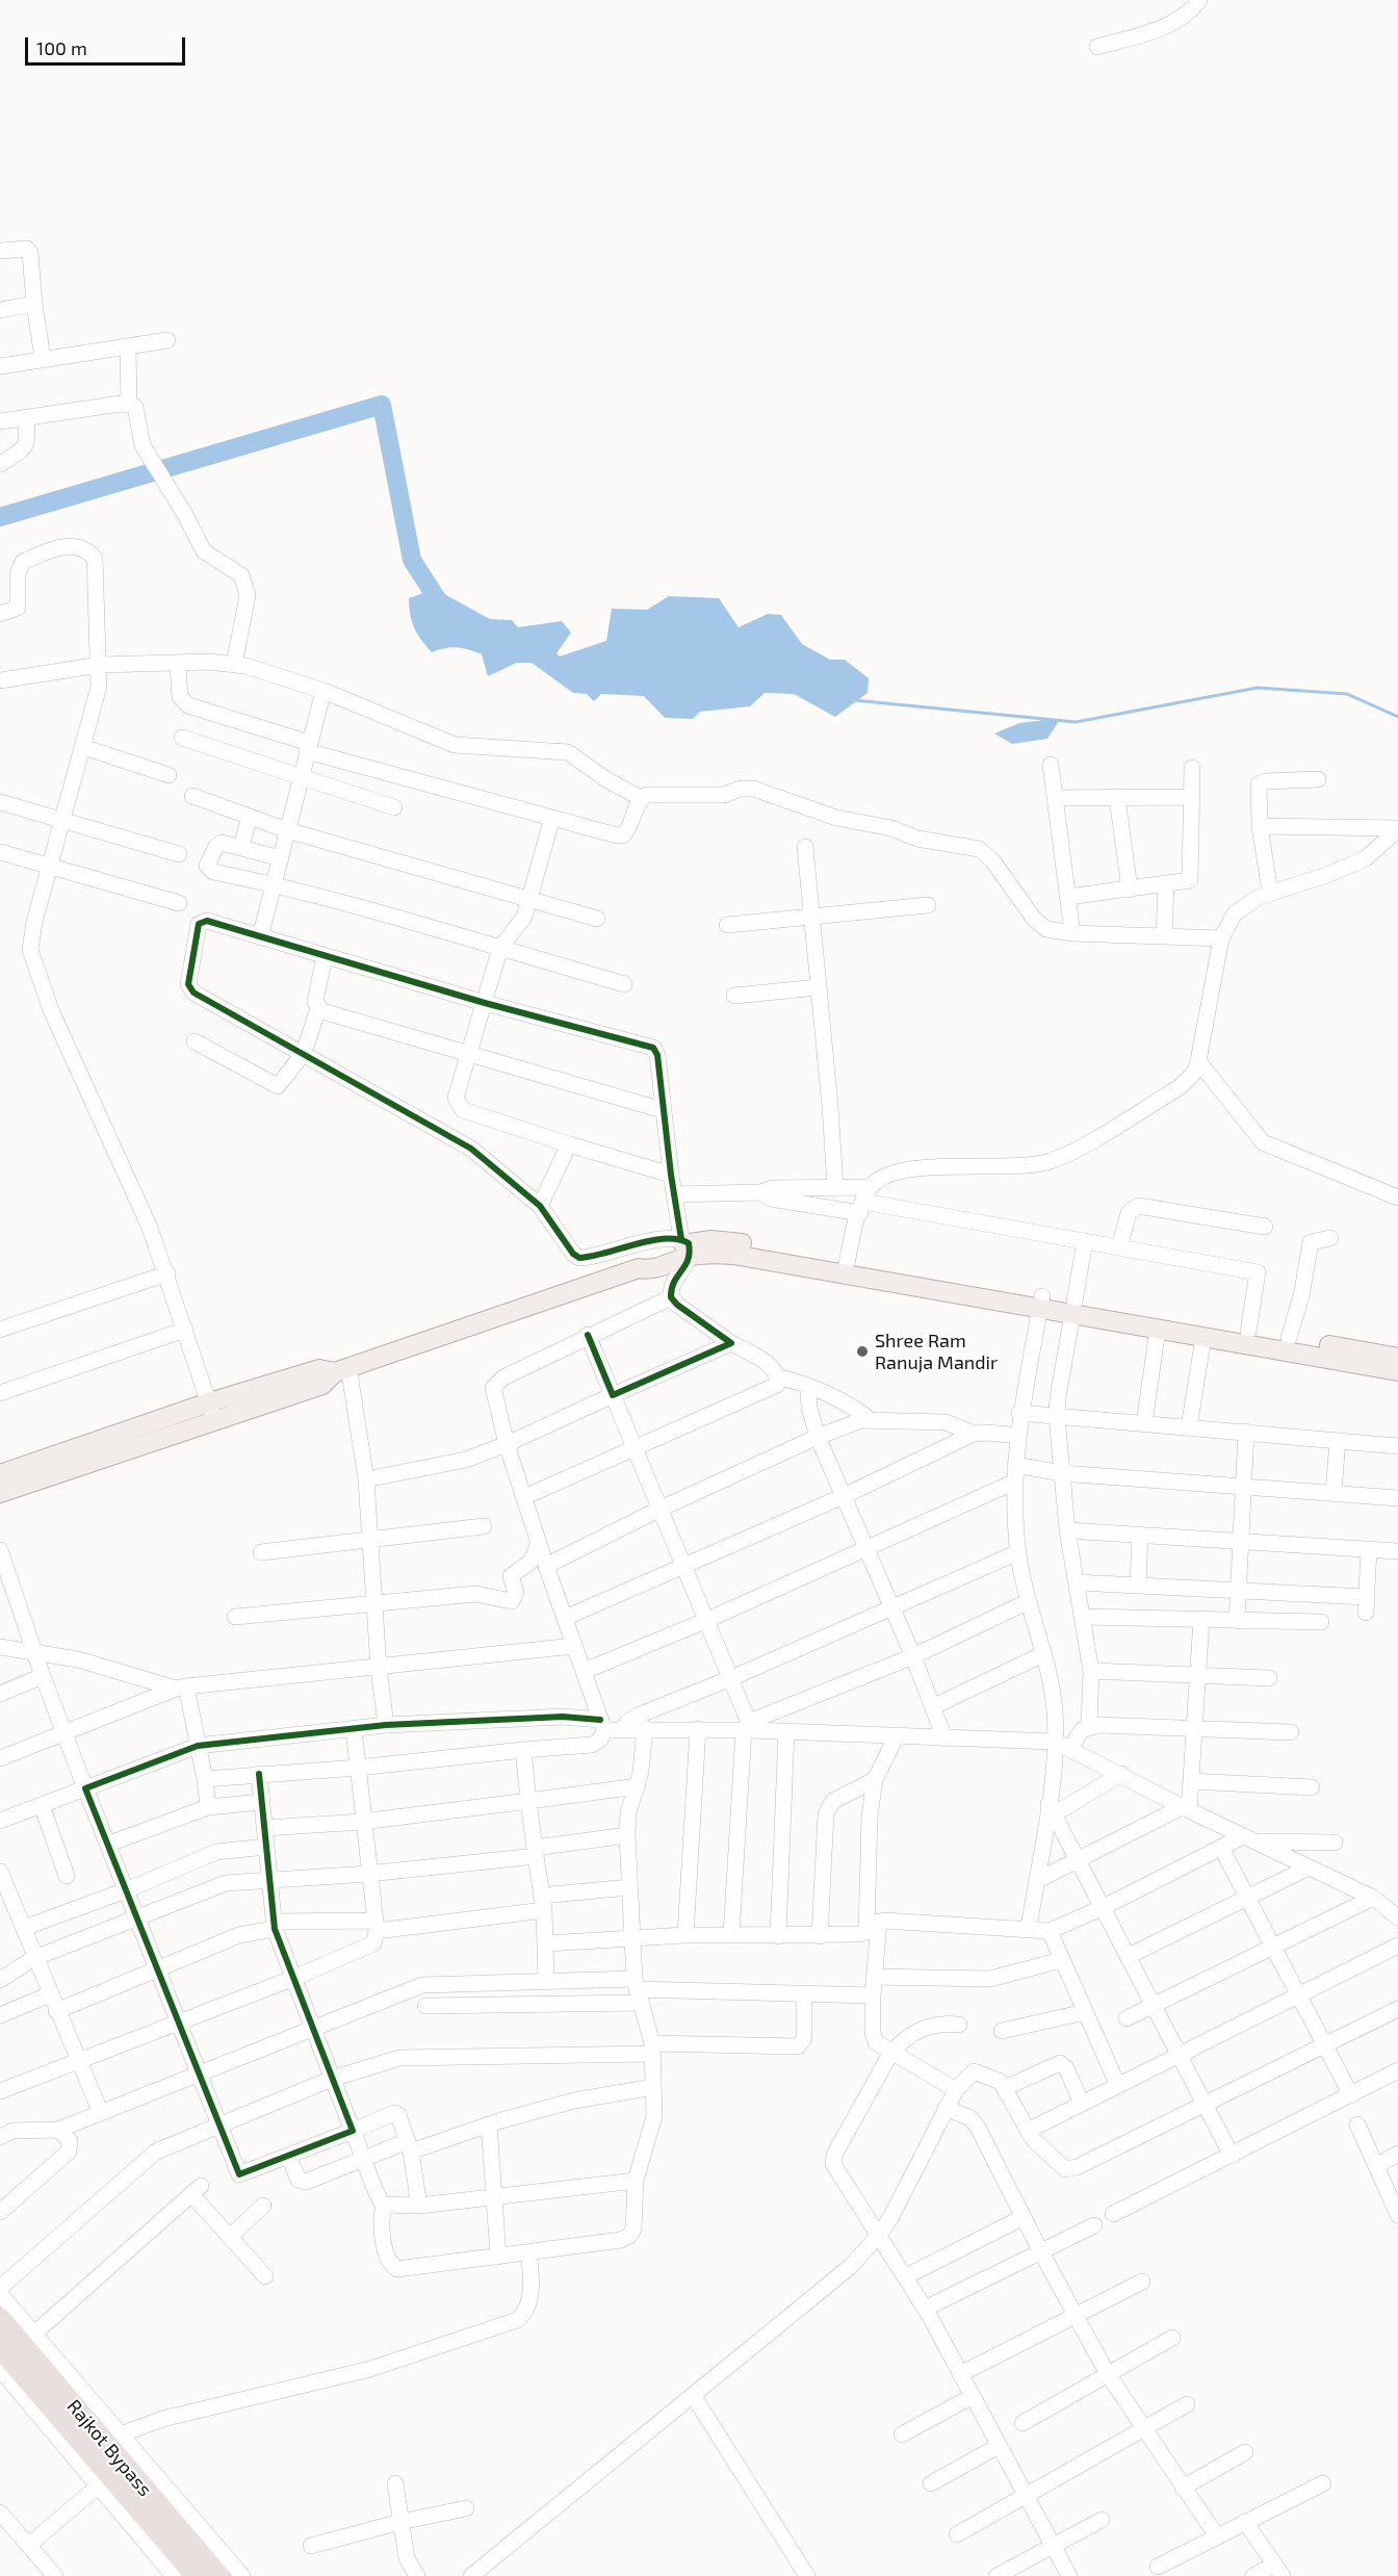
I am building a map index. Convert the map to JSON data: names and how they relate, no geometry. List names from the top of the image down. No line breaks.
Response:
{"streets":{"highway":["Rajkot Bypass"]},"places":["Shree Ram Ranuja Mandir"],"scale_bar":"100 m"}
